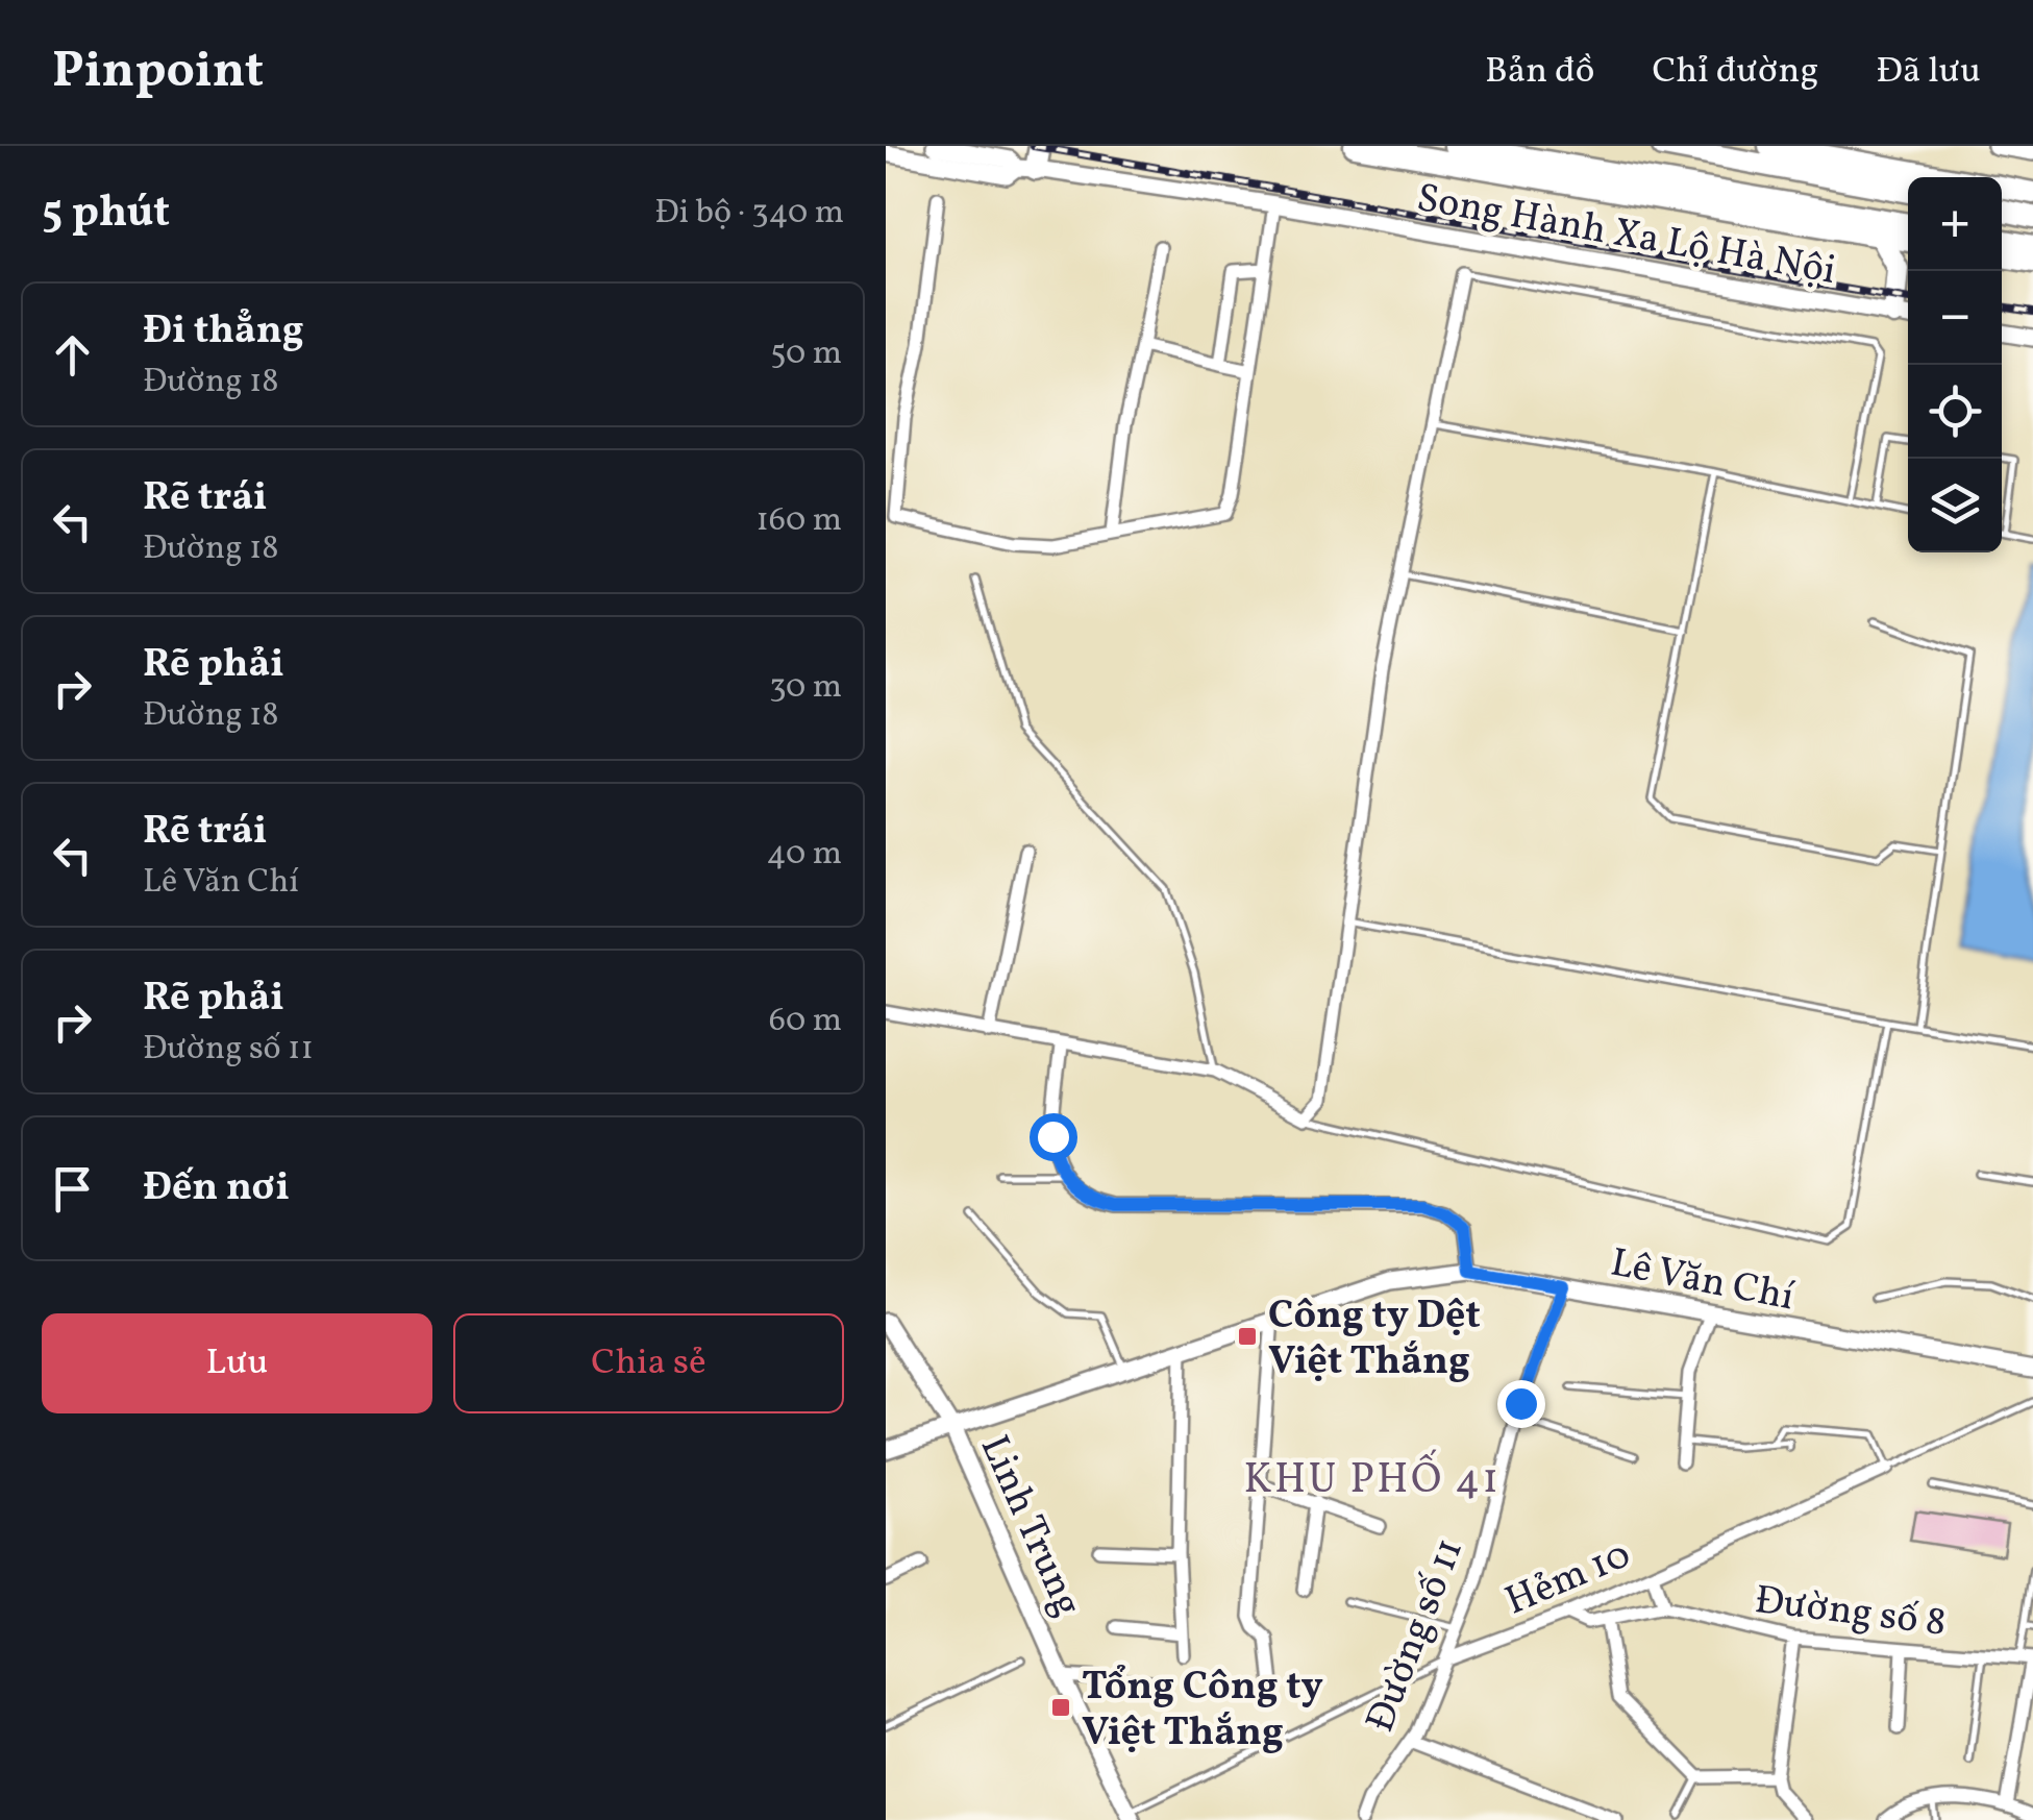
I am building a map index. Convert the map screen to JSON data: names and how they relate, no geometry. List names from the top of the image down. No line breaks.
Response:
{"streets":{"main road":["Song Hành Xa Lộ Hà Nội","Lê Văn Chí","Linh Trung"],"street":["Hẻm 10","Đường số 8","Đường số 11"]},"crossings":[["Lê Văn Chí","Linh Trung"],["Lê Văn Chí","Đường số 11"],["Linh Trung","Hẻm 10"],["Hẻm 10","Đường số 11"]],"districts":["KHU PHỐ 41"],"places":{"transit":["Công ty Dệt Việt Thắng","Tổng Công ty Việt Thắng"]},"page":{"header":"Pinpoint","nav":["Bản đồ","Chỉ đường","Đã lưu"],"heading":["5 phút","Đi bộ · 340 m"],"map_buttons":["+","−"],"list":[["Đi thẳng","Đường 18","50 m"],["Rẽ trái","Đường 18","160 m"],["Rẽ phải","Đường 18","30 m"],["Rẽ trái","Lê Văn Chí","40 m"],["Rẽ phải","Đường số 11","60 m"],"Đến nơi"],"buttons":["Lưu","Chia sẻ"]}}
